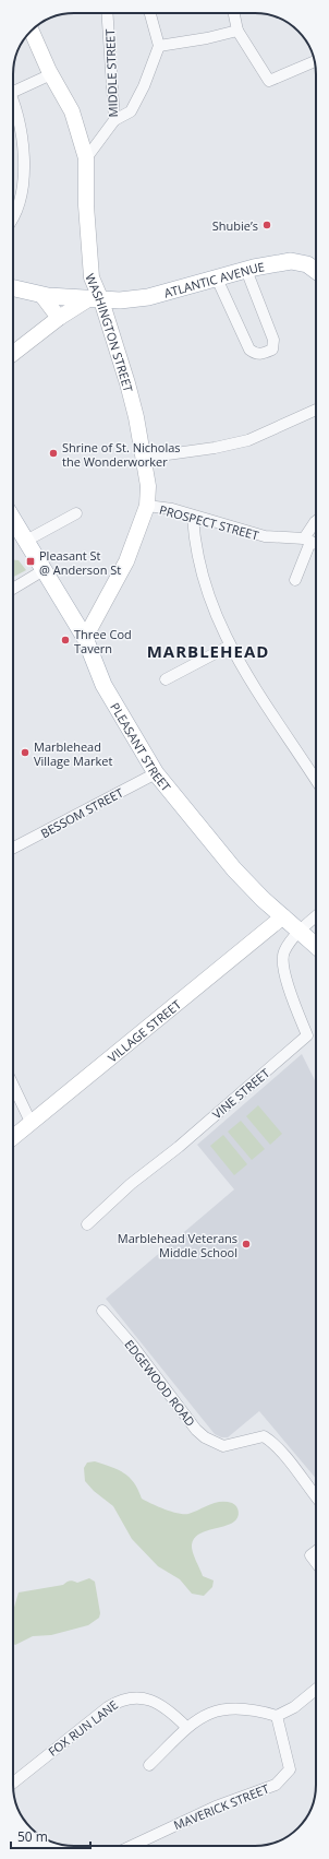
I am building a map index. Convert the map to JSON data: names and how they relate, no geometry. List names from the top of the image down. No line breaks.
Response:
{"streets":{"main road":["ATLANTIC AVENUE","WASHINGTON STREET","PLEASANT STREET","VILLAGE STREET"],"street":["MIDDLE STREET","PROSPECT STREET","BESSOM STREET","VINE STREET","EDGEWOOD ROAD","FOX RUN LANE","MAVERICK STREET"]},"crossings":[["MIDDLE STREET","WASHINGTON STREET"],["ATLANTIC AVENUE","WASHINGTON STREET"],["WASHINGTON STREET","PROSPECT STREET"],["WASHINGTON STREET","PLEASANT STREET"],["PLEASANT STREET","BESSOM STREET"],["PLEASANT STREET","VILLAGE STREET"],["PLEASANT STREET","VINE STREET"]],"districts":["MARBLEHEAD"],"places":{"other":["Shubie’s","Shrine of St. Nicholas the Wonderworker","Three Cod Tavern","Marblehead Village Market","Marblehead Veterans Middle School"],"transit":["Pleasant St @ Anderson St"]},"scale_bar":"50 m"}
